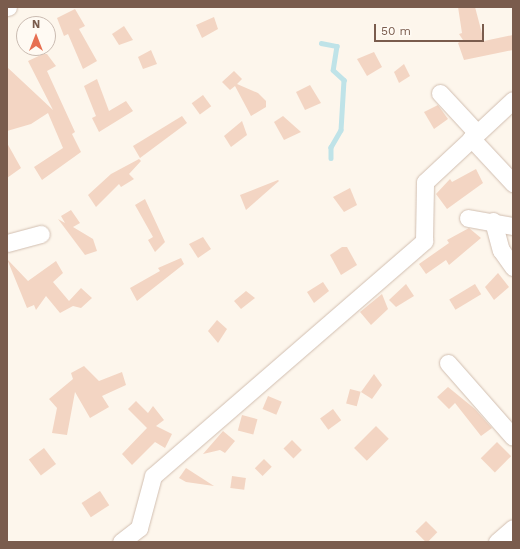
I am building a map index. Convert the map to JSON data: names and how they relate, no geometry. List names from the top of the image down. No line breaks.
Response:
{"scale_bar":"50 m","north":"top"}
